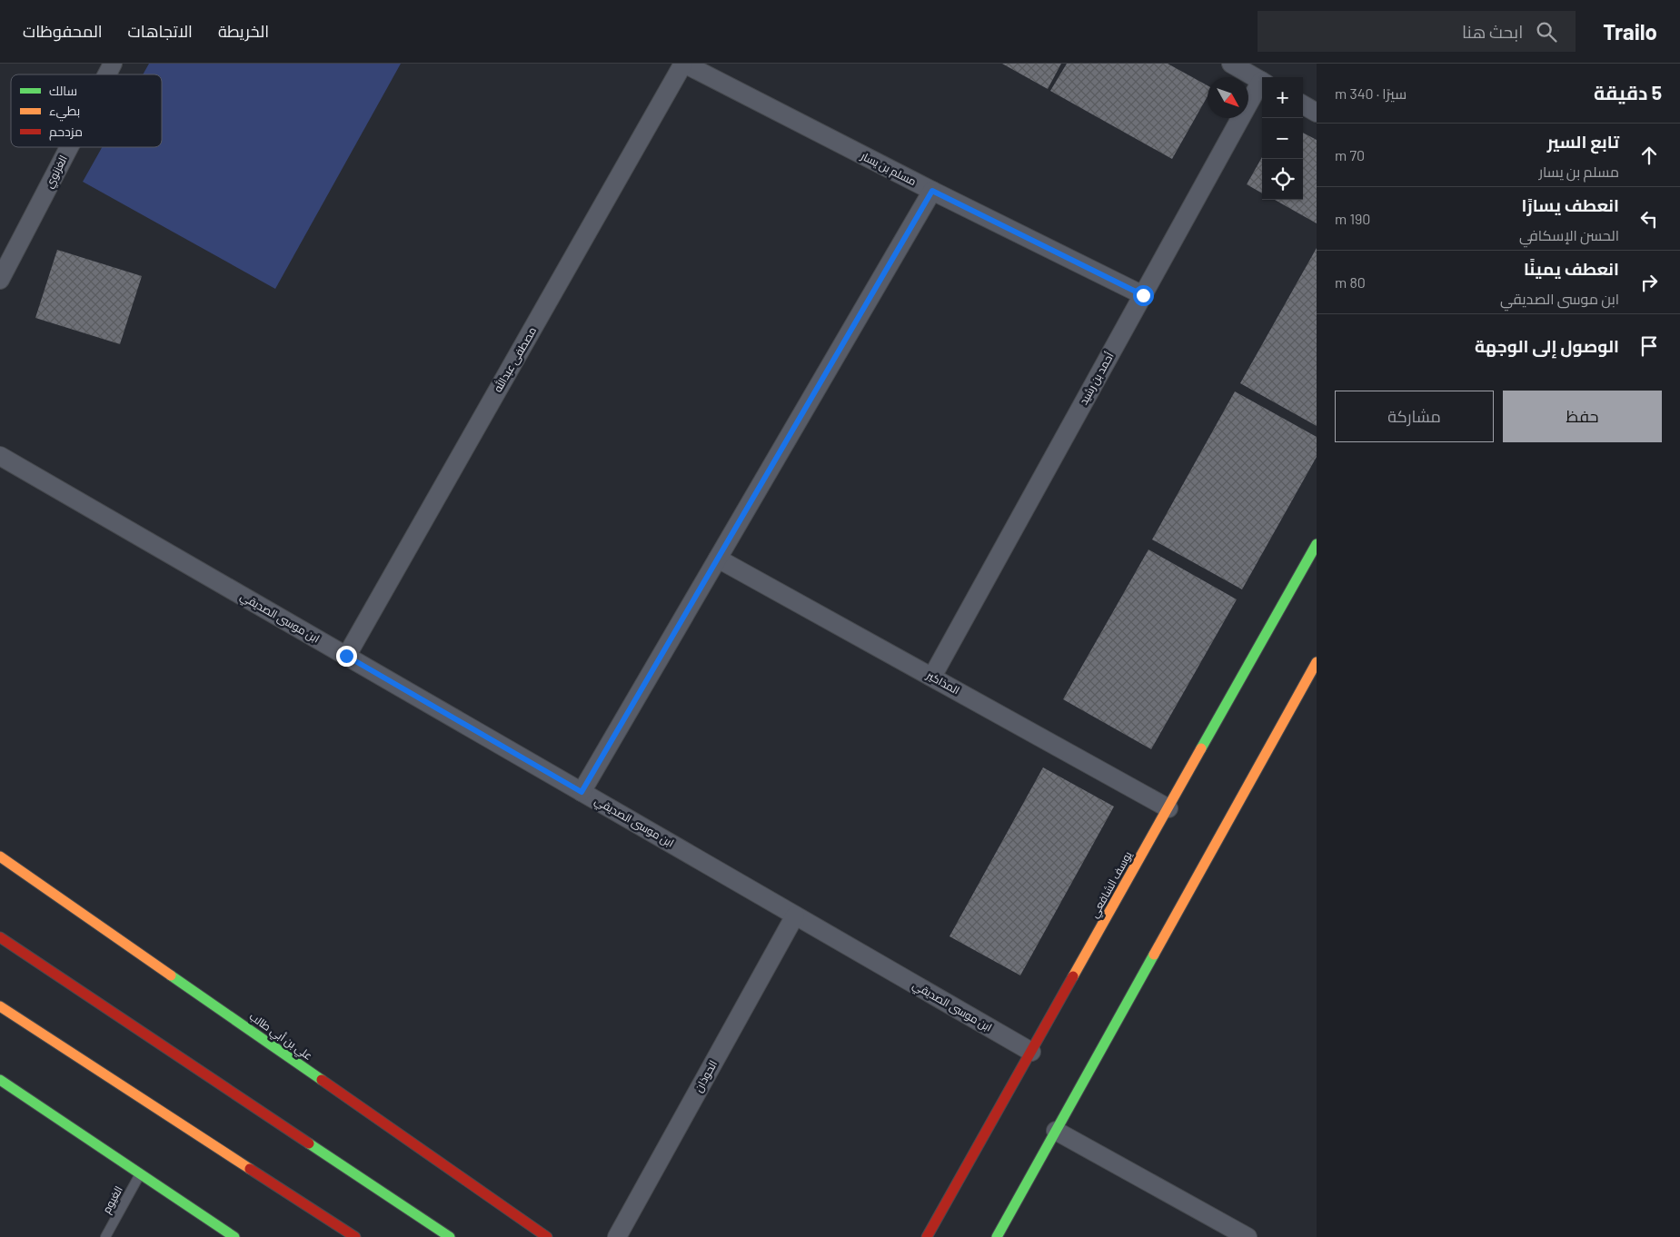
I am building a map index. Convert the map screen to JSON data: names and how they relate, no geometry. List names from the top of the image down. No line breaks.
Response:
{"streets":{"street":["مسلم بن يسار","الغزنوي","مصطفى عبدالله","أحمد بن رشيد","ابن موسى الصديقي","المذاكير","يوسف الشافعي","علي بن أبي طالب","الحوذان"],"lane":["الغيوم"]},"crossings":[["مسلم بن يسار","مصطفى عبدالله"],["مسلم بن يسار","أحمد بن رشيد"],["مصطفى عبدالله","ابن موسى الصديقي"],["أحمد بن رشيد","المذاكير"],["ابن موسى الصديقي","يوسف الشافعي"],["ابن موسى الصديقي","الحوذان"],["المذاكير","يوسف الشافعي"]],"legend":["سالك","بطيء","مزدحم"],"north":"bottom right","page":{"header":"Trailo","search":"ابحث هنا","nav":["الخريطة","الاتجاهات","المحفوظات"],"heading":["5 دقيقة","سيرًا · 340 m"],"map_buttons":["+","−"],"list":[["تابع السير","مسلم بن يسار","70 m"],["انعطف يسارًا","الحسن الإسكافي","190 m"],["انعطف يمينًا","ابن موسى الصديقي","80 m"],"الوصول إلى الوجهة"],"buttons":["حفظ","مشاركة"]}}
